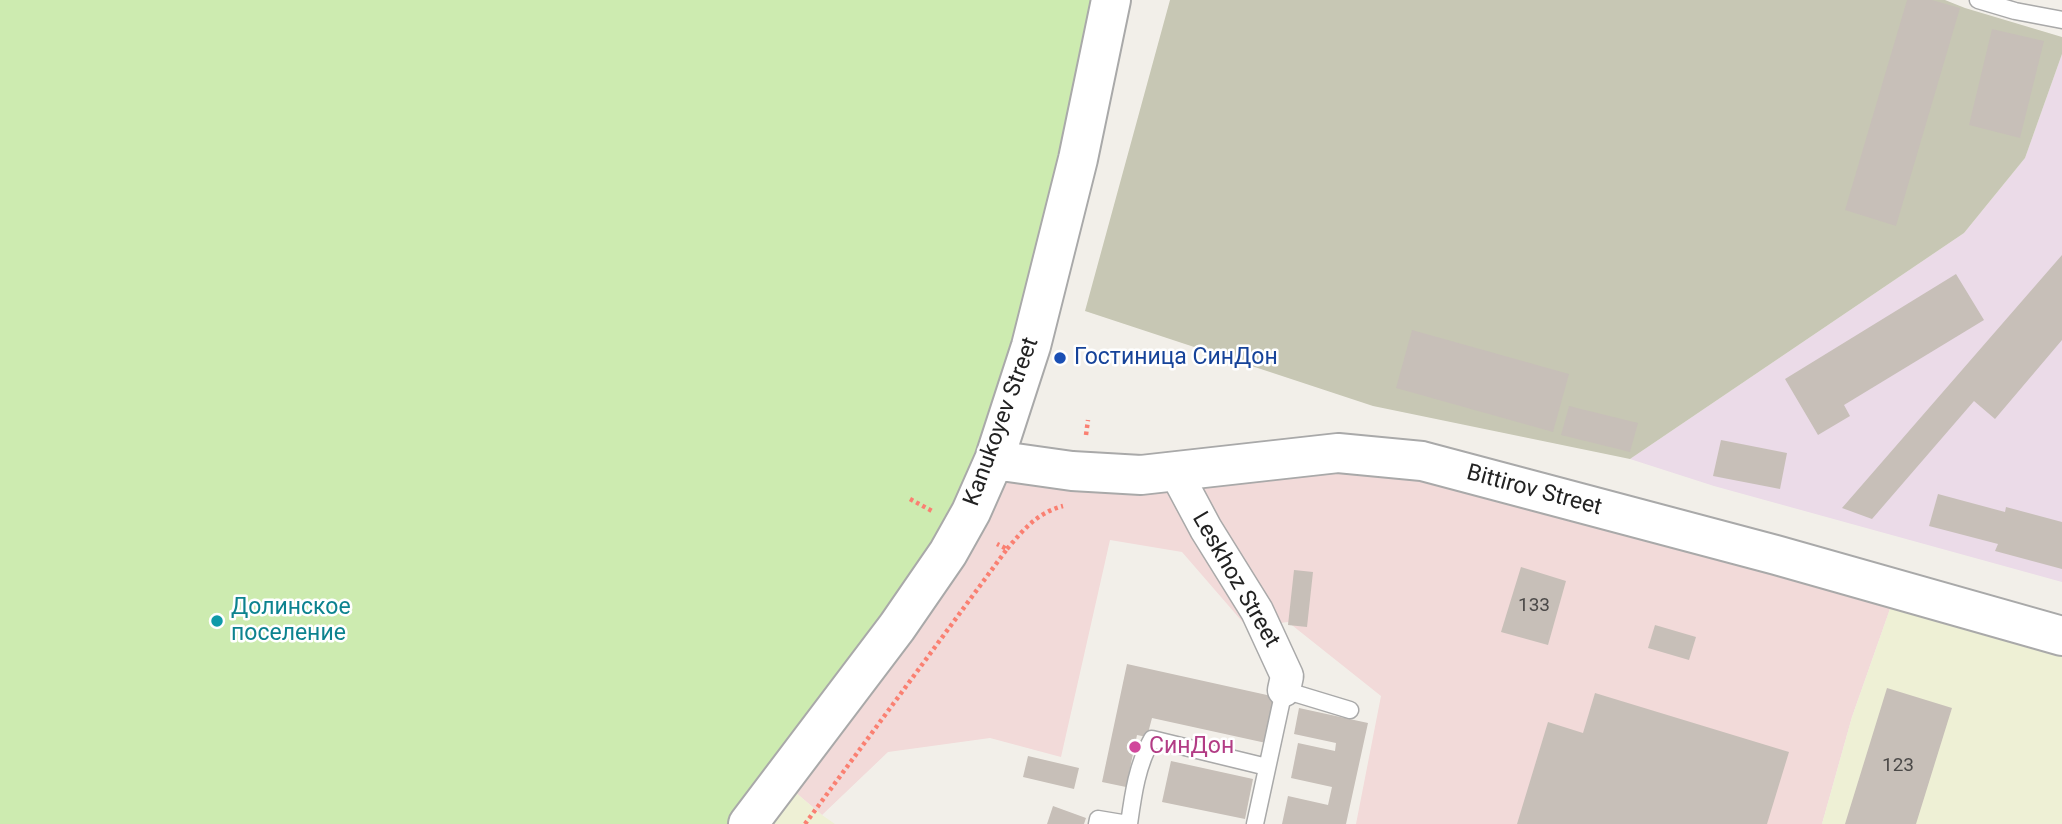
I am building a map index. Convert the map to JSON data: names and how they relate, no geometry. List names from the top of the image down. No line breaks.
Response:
{"streets":{"street":["Kanukoyev Street","Bittirov Street","Leskhoz Street"]},"crossings":[["Kanukoyev Street","Bittirov Street"],["Bittirov Street","Leskhoz Street"]],"places":["Гостиница СинДон","Долинское поселение","СинДон"],"house_numbers":["133","123"]}
